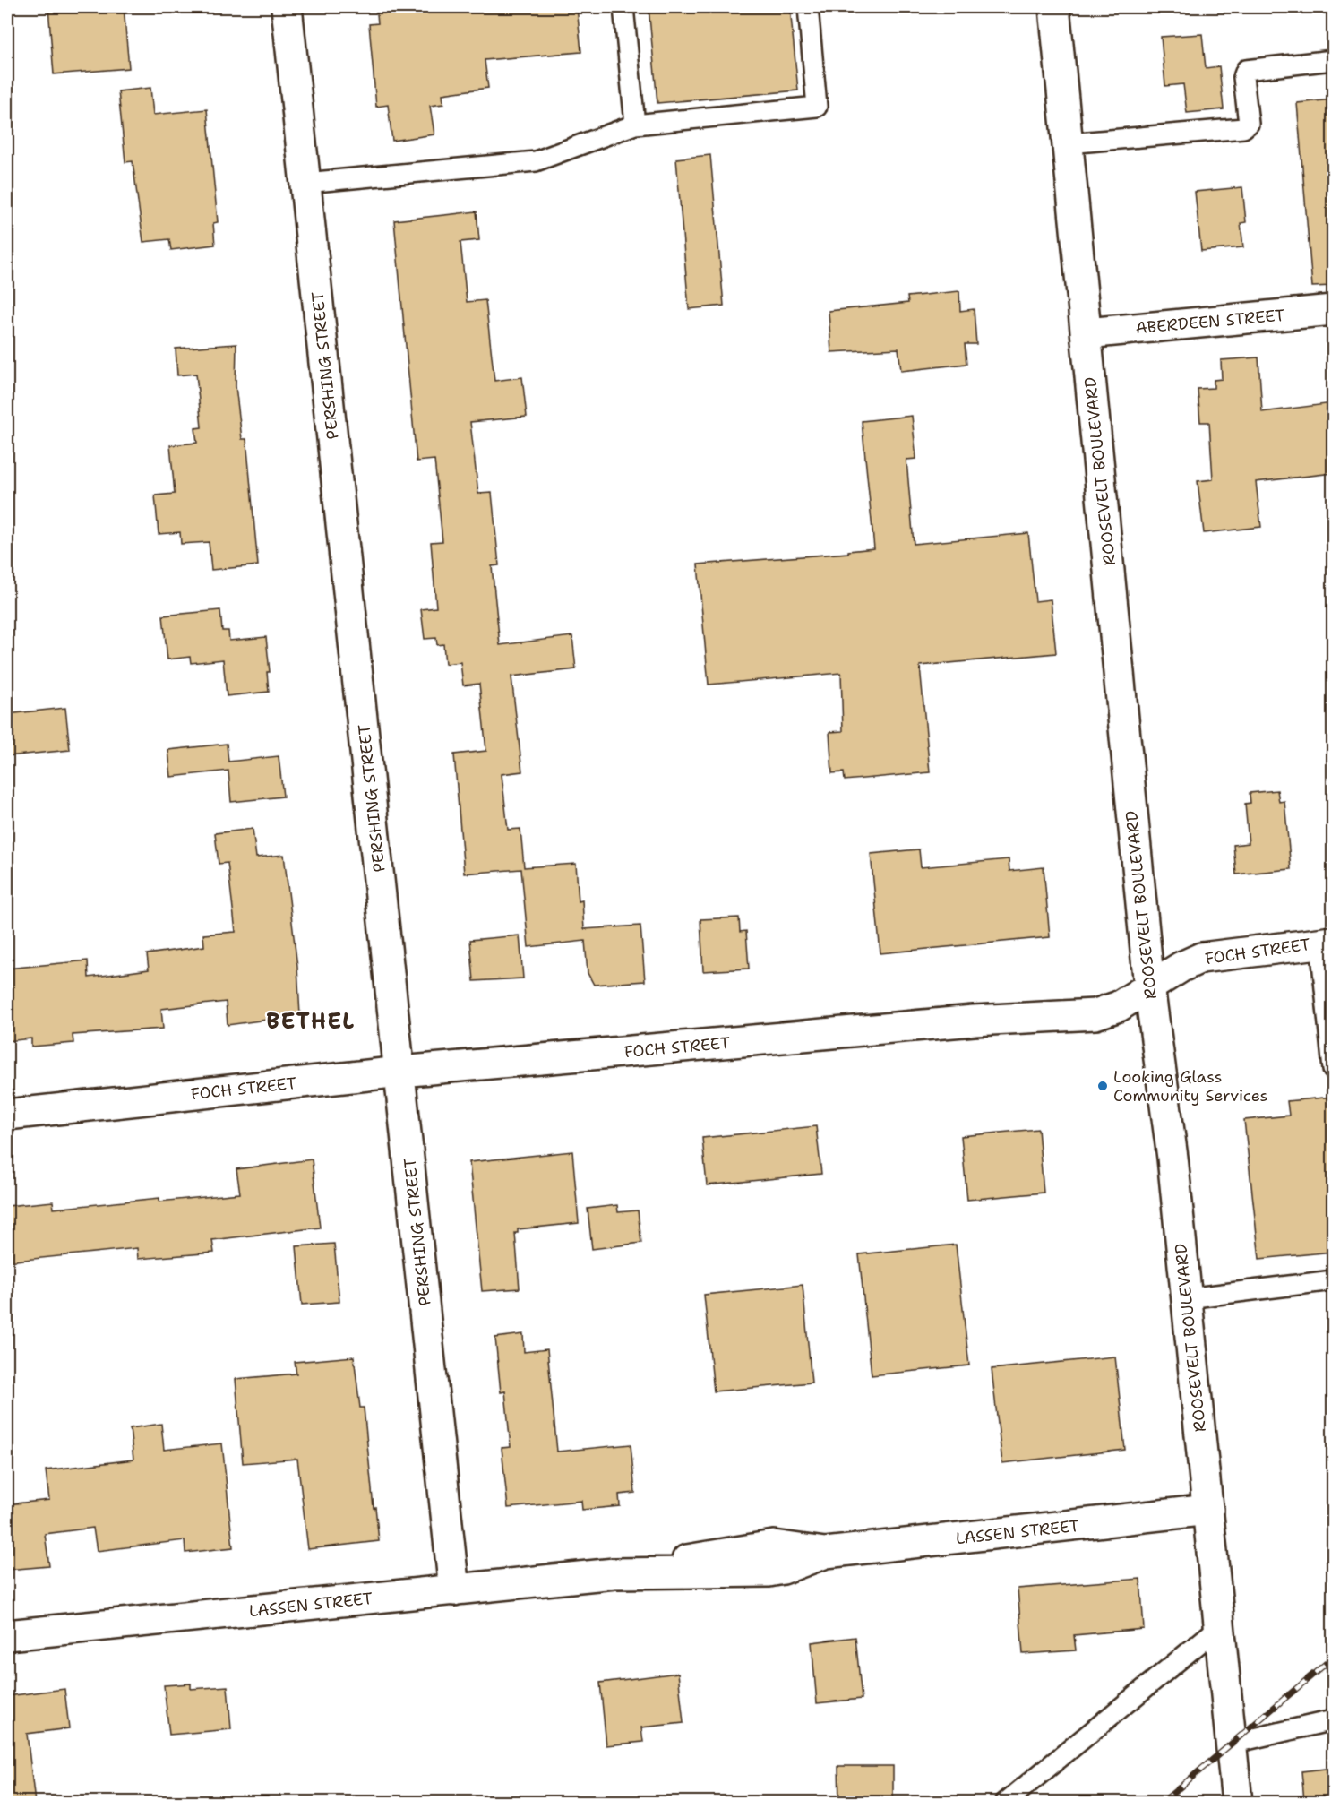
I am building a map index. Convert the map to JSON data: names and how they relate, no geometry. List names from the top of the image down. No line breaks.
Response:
{"streets":{"street":["ABERDEEN STREET","PERSHING STREET","ROOSEVELT BOULEVARD","FOCH STREET","LASSEN STREET"]},"crossings":[["ABERDEEN STREET","ROOSEVELT BOULEVARD"],["PERSHING STREET","FOCH STREET"],["PERSHING STREET","LASSEN STREET"],["ROOSEVELT BOULEVARD","FOCH STREET"],["ROOSEVELT BOULEVARD","LASSEN STREET"]],"districts":["BETHEL"],"places":["Looking Glass Community Services"]}
